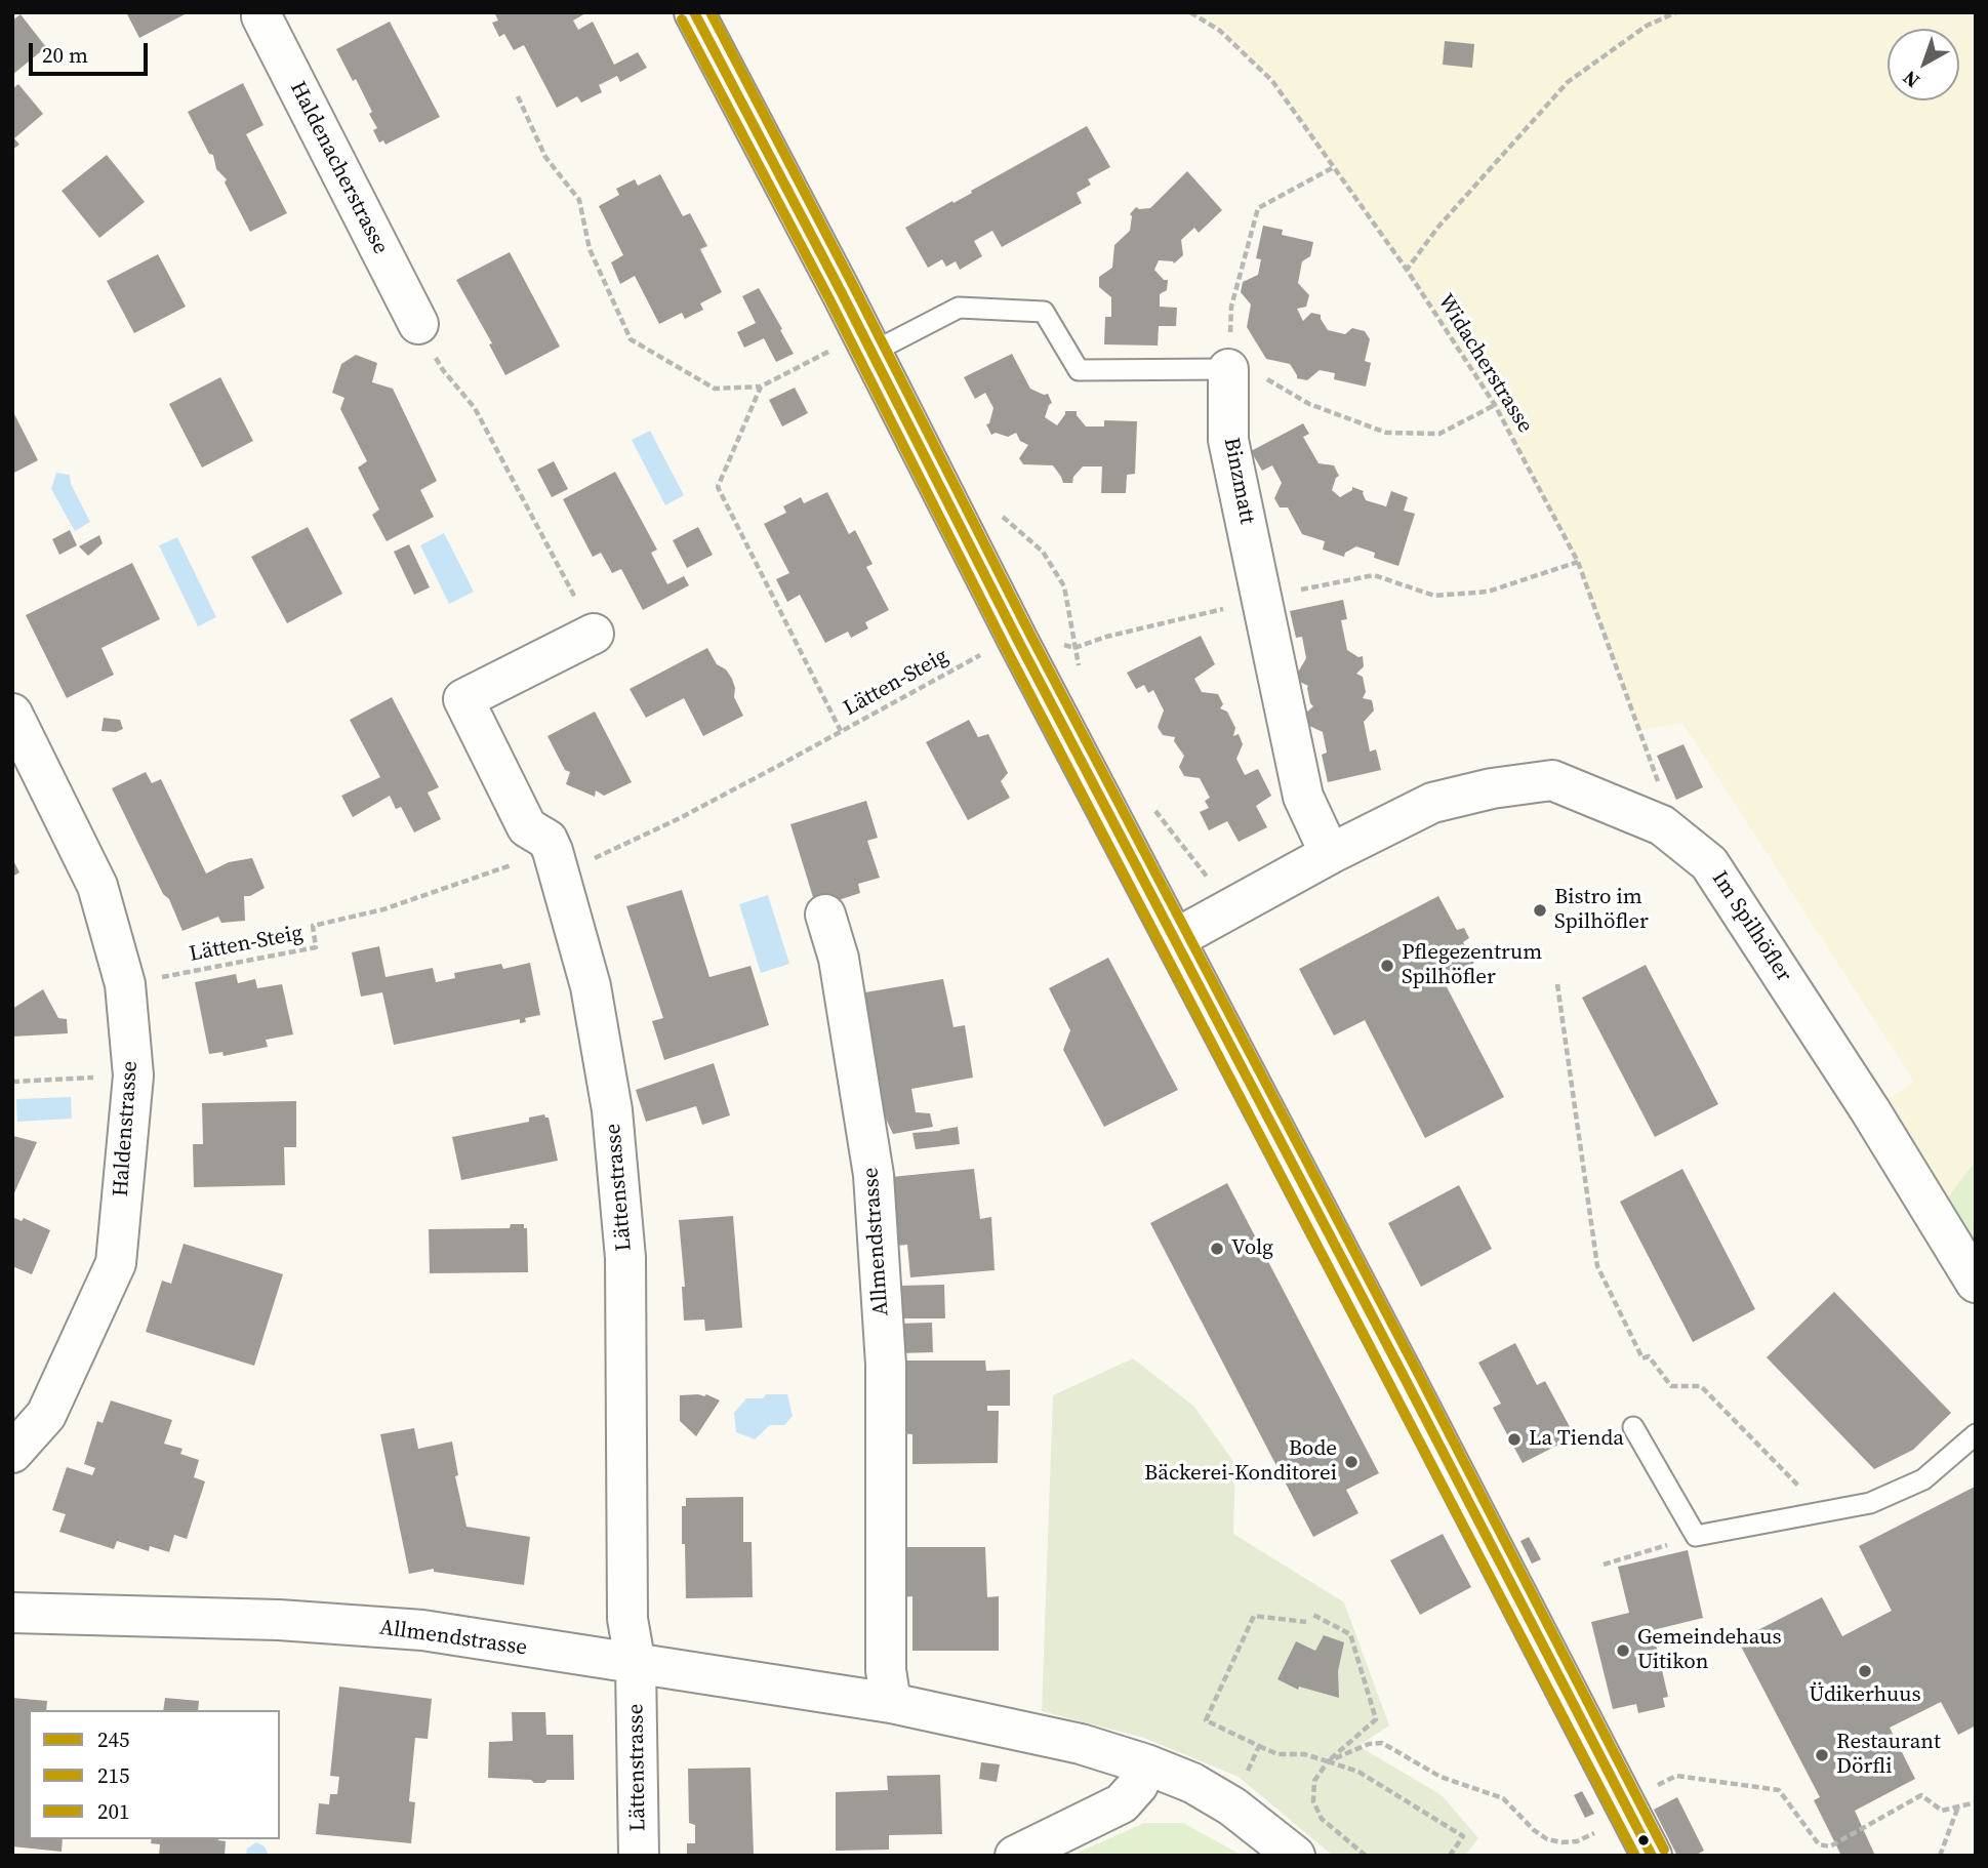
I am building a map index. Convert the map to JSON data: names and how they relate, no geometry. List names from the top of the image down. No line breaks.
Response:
{"streets":{"street":["Haldenacherstrasse","Binzmatt","Im Spilhöfler","Haldenstrasse","Lättenstrasse","Allmendstrasse"],"path":["Widacherstrasse","Lätten-Steig"]},"crossings":[["Widacherstrasse","Im Spilhöfler"],["Binzmatt","Im Spilhöfler"],["Lätten-Steig","Haldenstrasse"],["Lätten-Steig","Lättenstrasse"],["Lättenstrasse","Allmendstrasse"]],"places":["Bistro im Spilhöfler","Pflegezentrum Spilhöfler","Volg","La Tienda","Bode Bäckerei-Konditorei","Gemeindehaus Uitikon","Üdikerhuus","Restaurant Dörfli"],"lines":["transit line 245","transit line 201","transit line 215"],"legend":["245","215","201"],"scale_bar":"20 m","north":"bottom left"}
